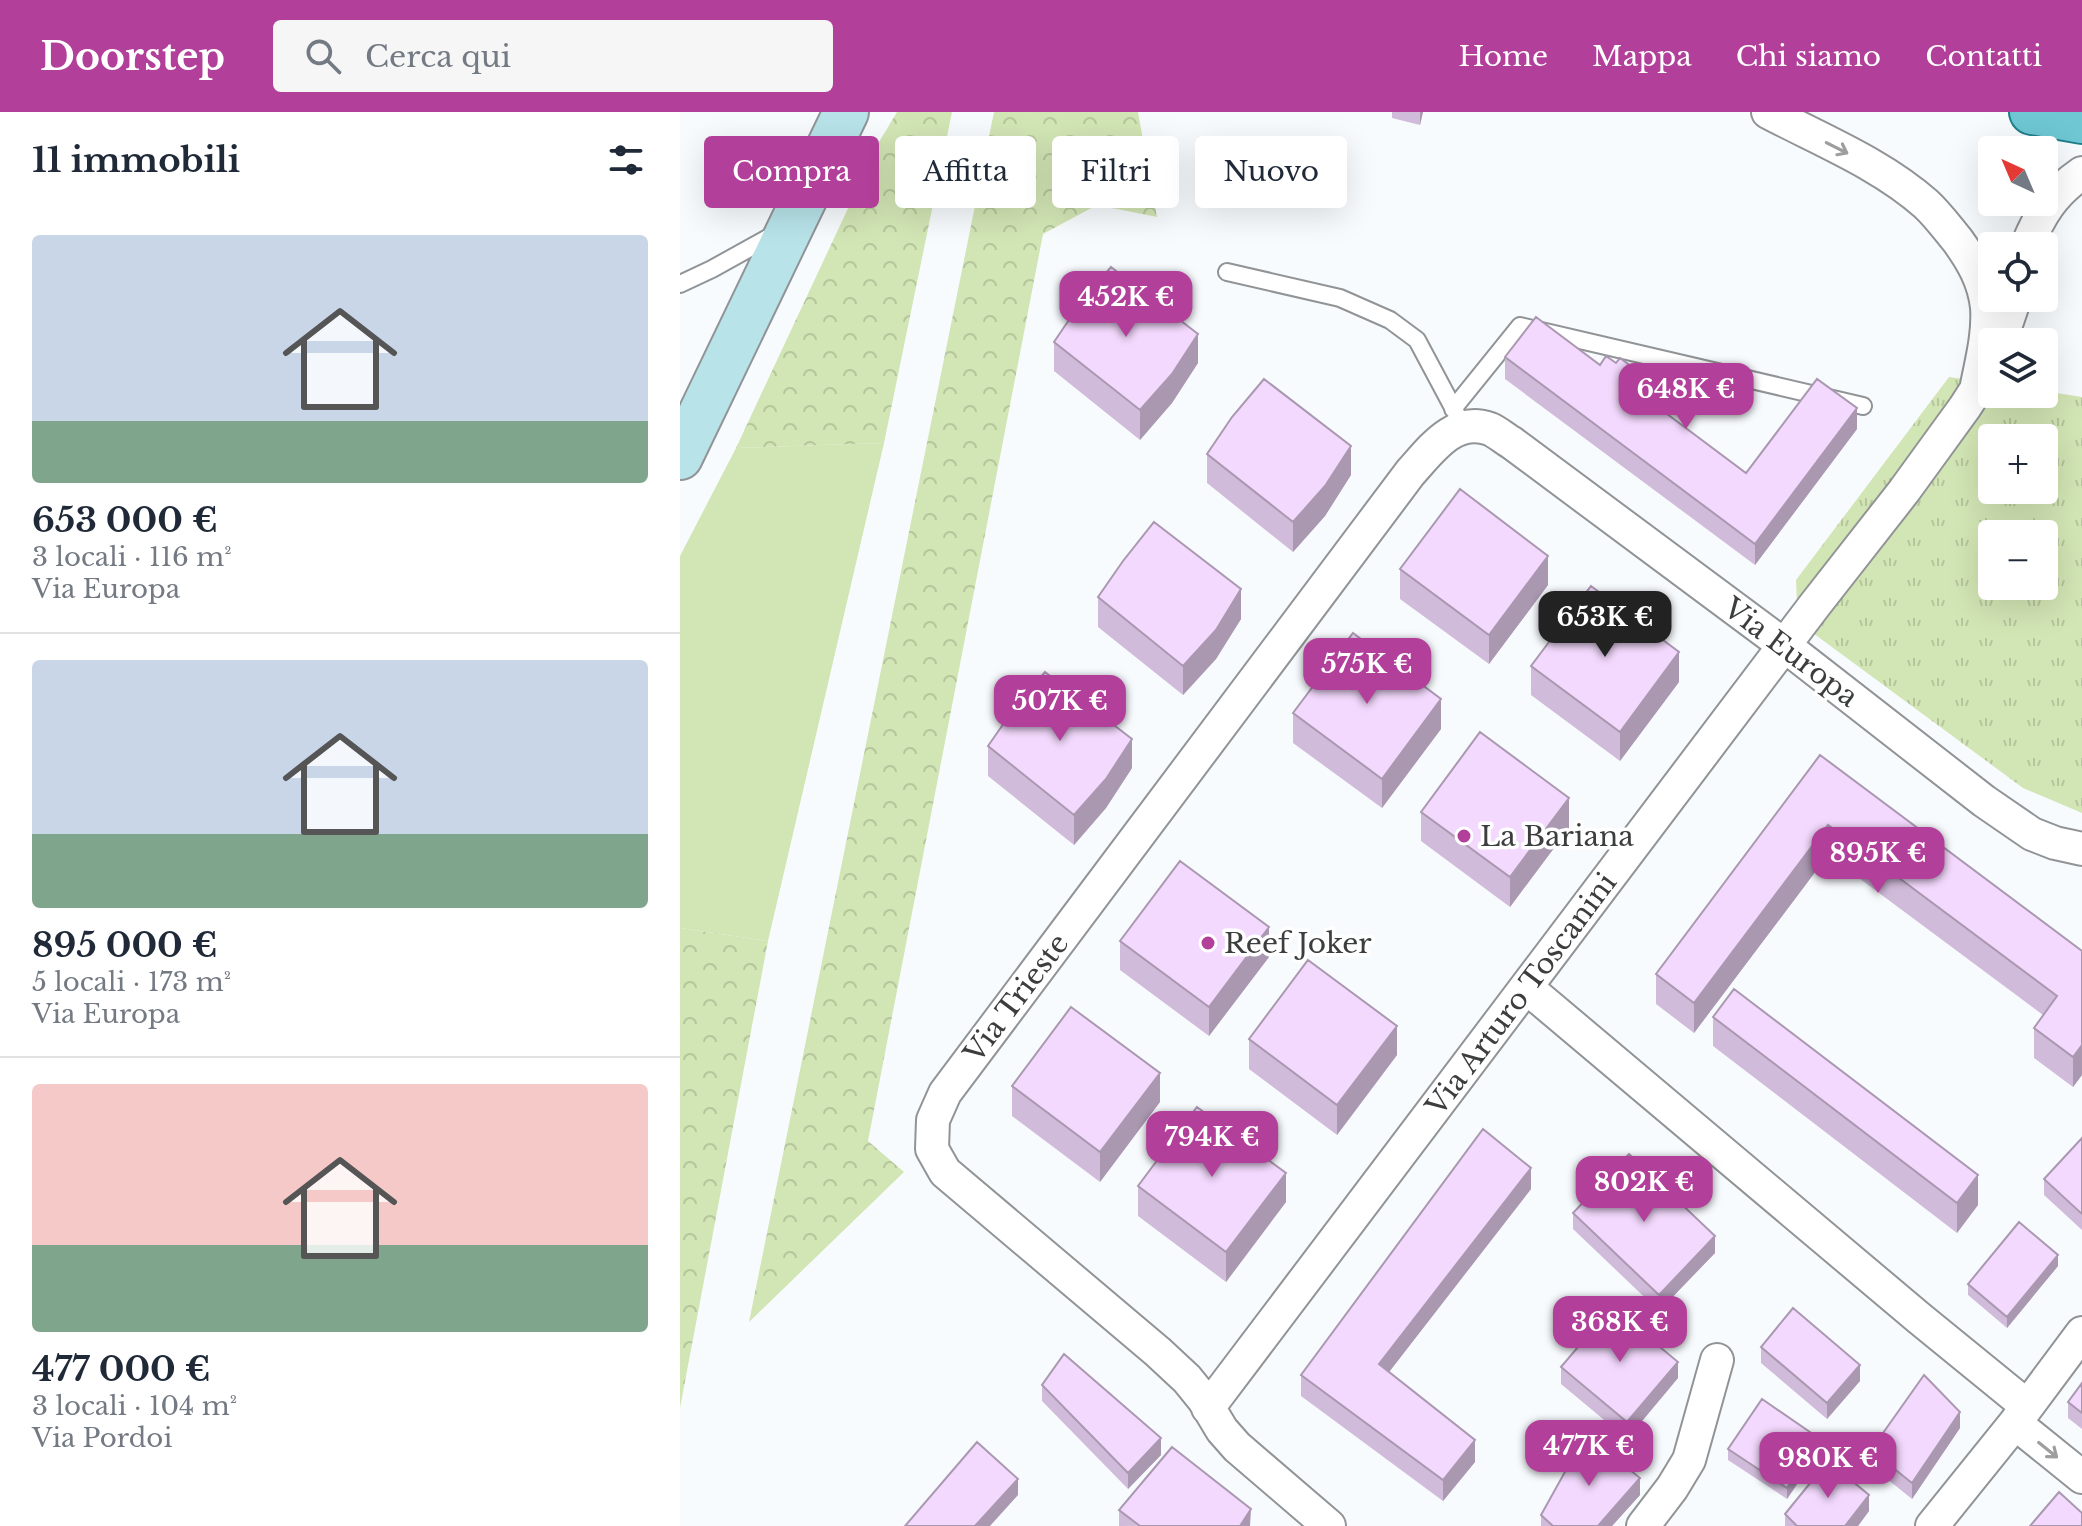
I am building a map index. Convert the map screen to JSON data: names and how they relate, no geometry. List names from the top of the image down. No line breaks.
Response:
{"streets":{"street":["Via Europa","Via Arturo Toscanini","Via Trieste"]},"crossings":[["Via Europa","Via Arturo Toscanini"],["Via Europa","Via Trieste"],["Via Arturo Toscanini","Via Trieste"]],"places":["La Bariana","Reef Joker"],"north":"top left","page":{"header":"Doorstep","search":"Cerca qui","nav":["Home","Mappa","Chi siamo","Contatti"],"heading":"11 immobili","map_buttons":["+","−"],"chip":["Compra","Affitta","Filtri","Nuovo"],"list":[{"name":"653 000 €","note":"3 locali · 116 m² · Via Europa"},{"name":"895 000 €","note":"5 locali · 173 m² · Via Europa"},{"name":"477 000 €","note":"3 locali · 104 m² · Via Pordoi"}],"price":["452K €","648K €","653K €","575K €","507K €","895K €","794K €","802K €","368K €","477K €","980K €"]}}
